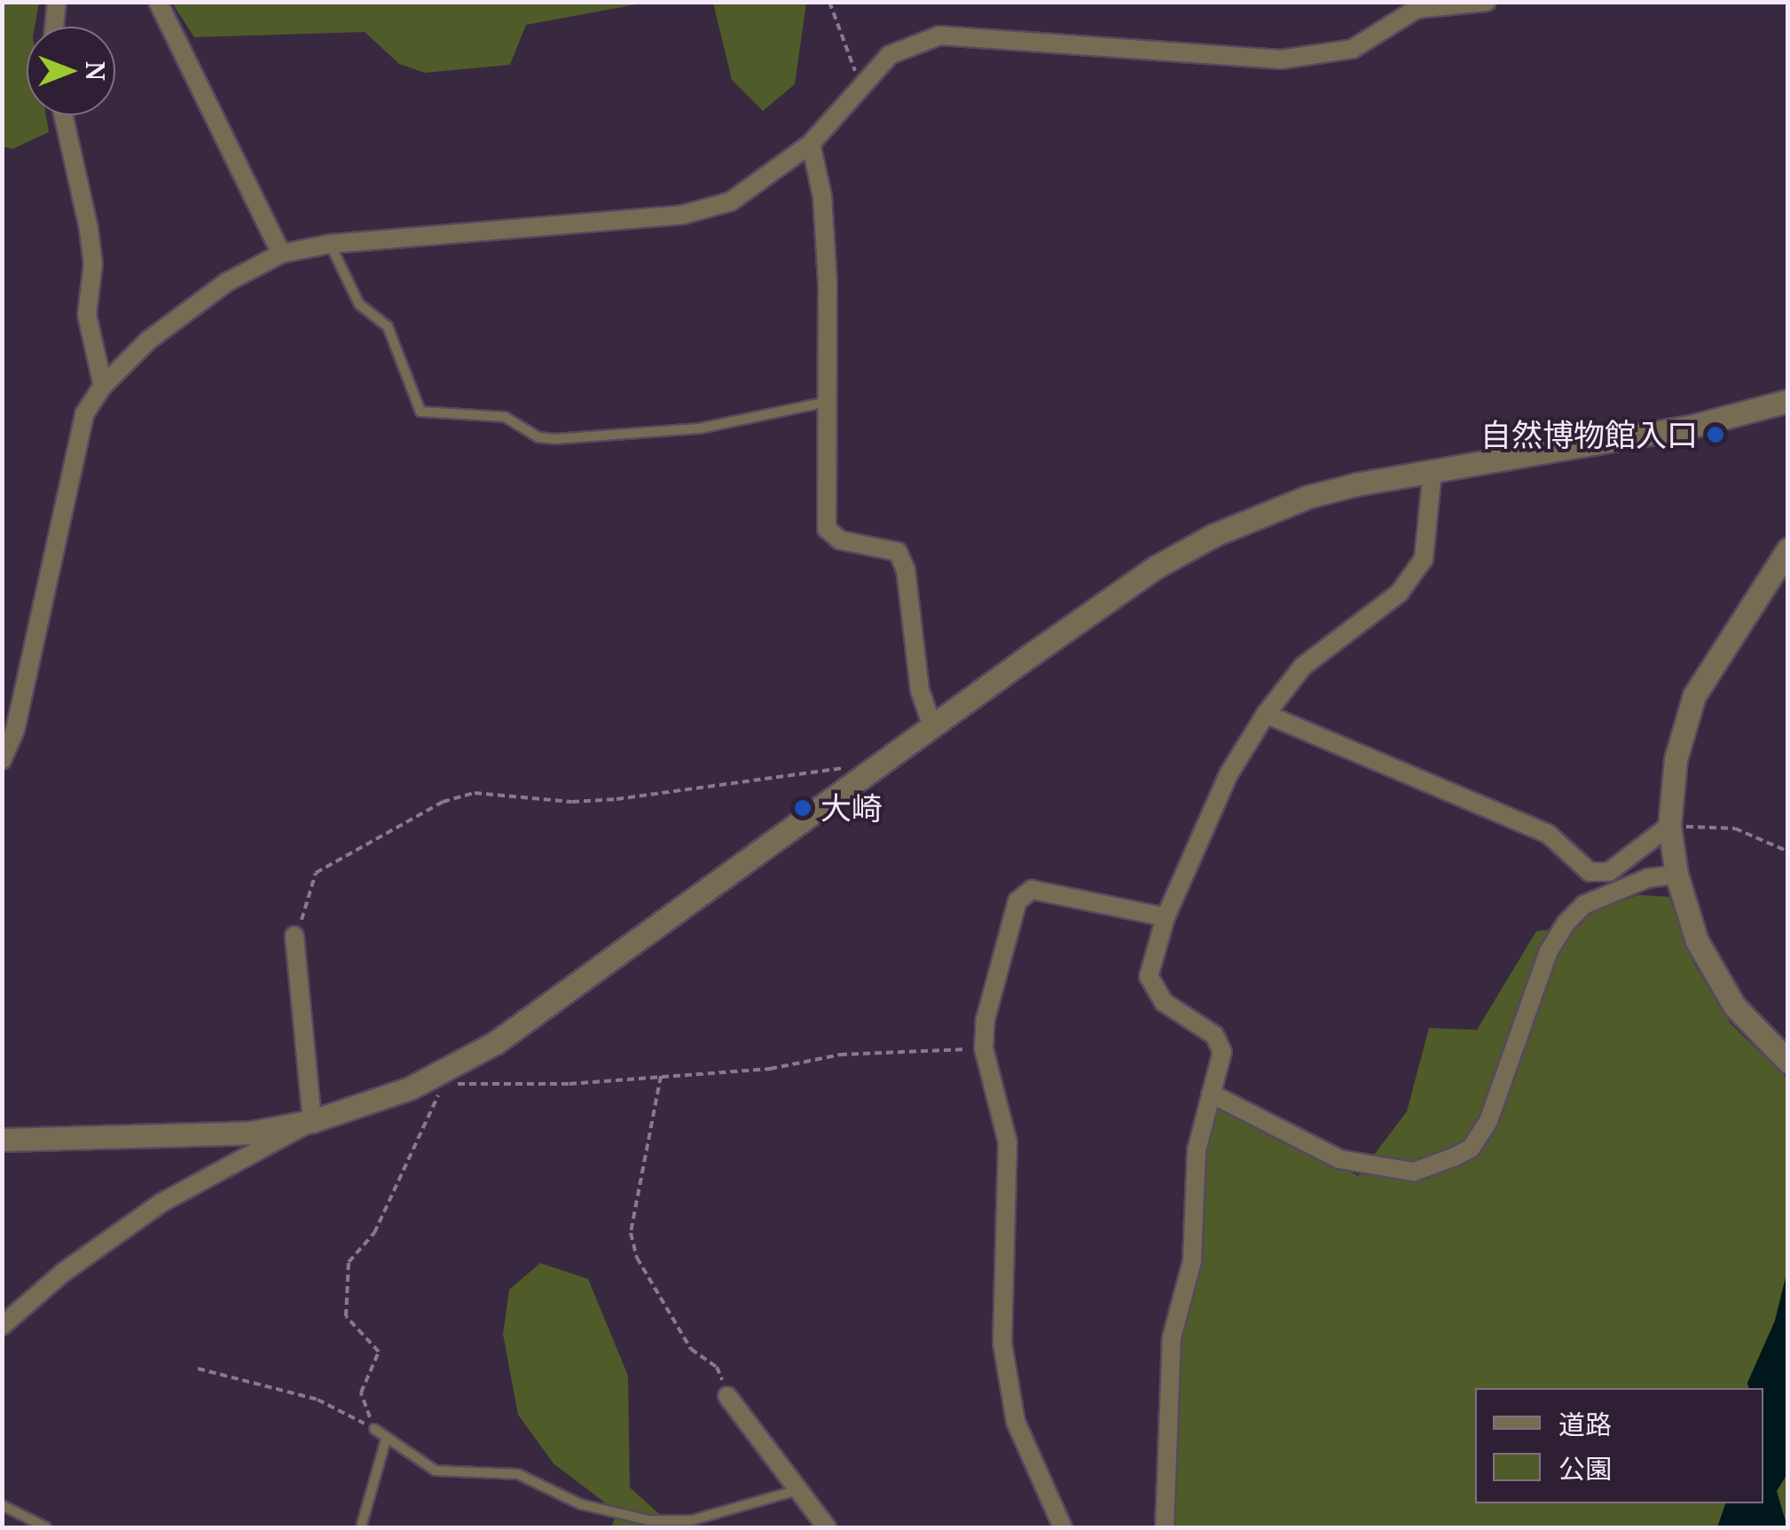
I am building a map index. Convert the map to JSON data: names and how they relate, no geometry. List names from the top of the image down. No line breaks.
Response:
{"places":["自然博物館入口","大崎"],"legend":["道路","公園"],"north":"right"}
